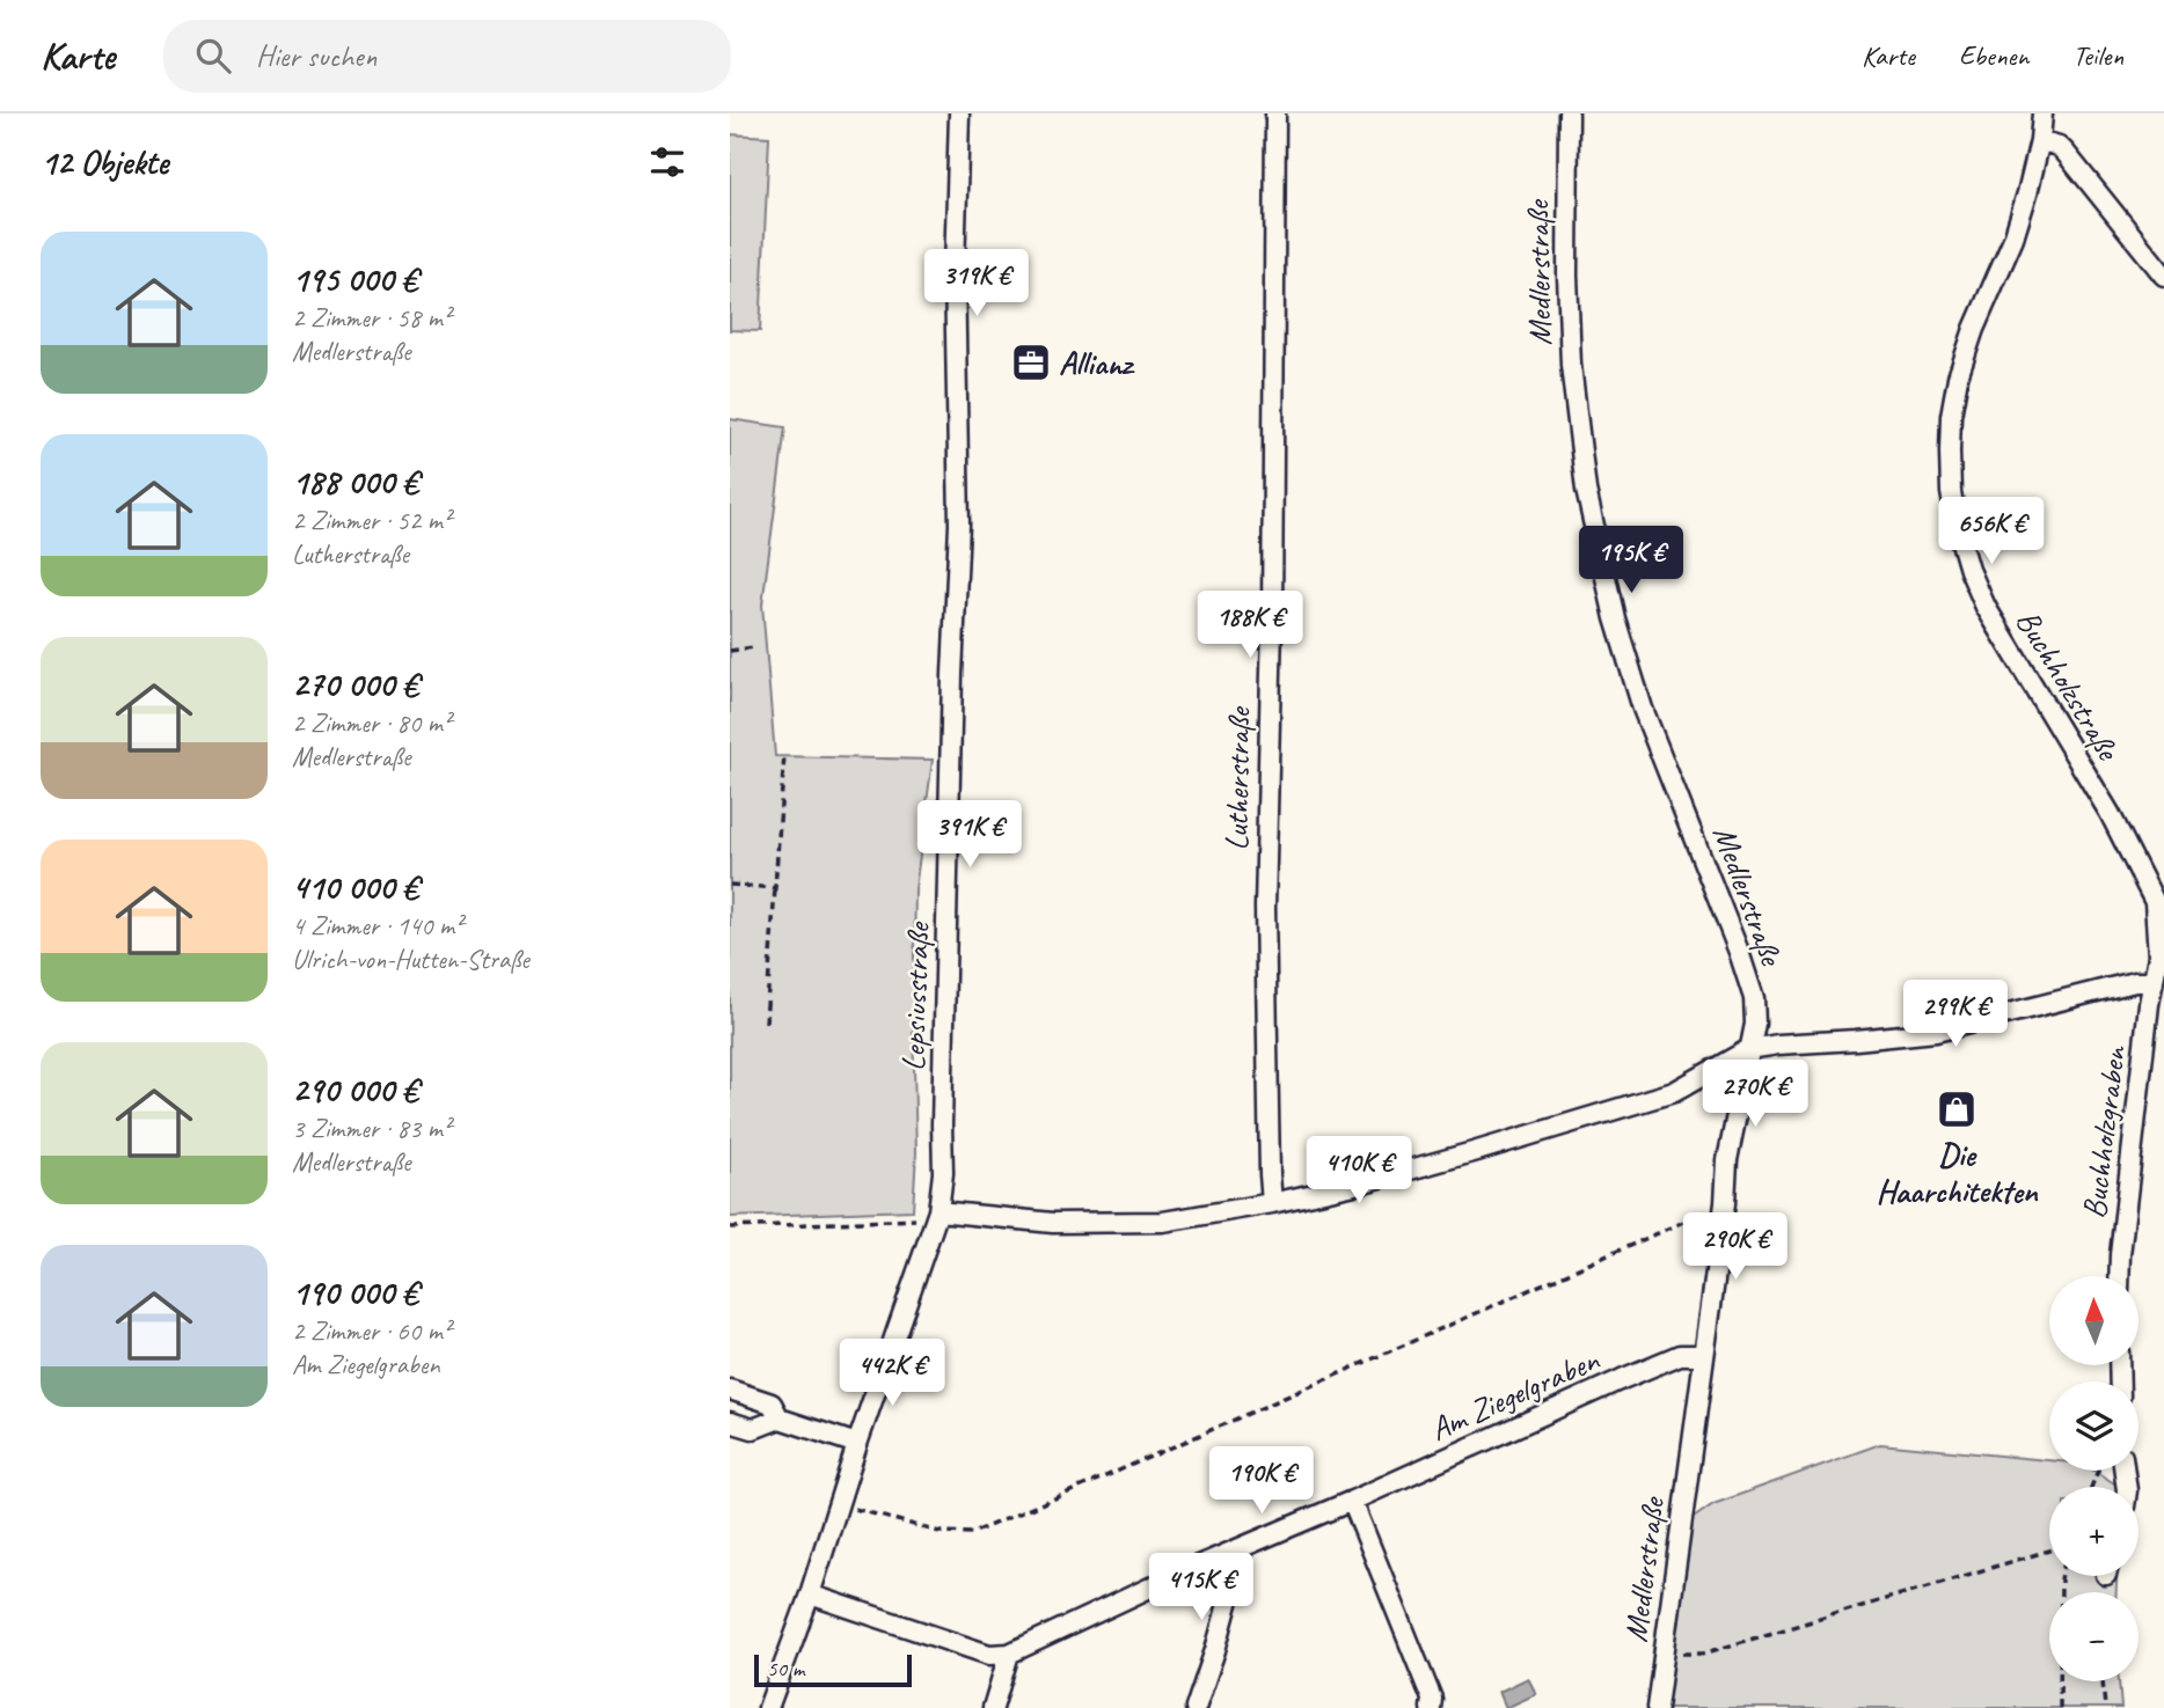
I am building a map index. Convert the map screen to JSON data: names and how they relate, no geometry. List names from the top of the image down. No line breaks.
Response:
{"streets":{"street":["Medlerstraße","Buchholzstraße","Lutherstraße","Lepsiusstraße","Buchholzgraben","Am Ziegelgraben"]},"crossings":[["Medlerstraße","Am Ziegelgraben"],["Buchholzstraße","Buchholzgraben"]],"places":{"office":["Allianz"],"shop":["Die Haarchitekten"]},"scale_bar":"50 m","north":"top","page":{"header":"Karte","search":"Hier suchen","nav":["Karte","Ebenen","Teilen"],"heading":"12 Objekte","list":[{"name":"195 000 €","note":"2 Zimmer · 58 m² · Medlerstraße"},{"name":"188 000 €","note":"2 Zimmer · 52 m² · Lutherstraße"},{"name":"270 000 €","note":"2 Zimmer · 80 m² · Medlerstraße"},{"name":"410 000 €","note":"4 Zimmer · 140 m² · Ulrich-von-Hutten-Straße"},{"name":"290 000 €","note":"3 Zimmer · 83 m² · Medlerstraße"},{"name":"190 000 €","note":"2 Zimmer · 60 m² · Am Ziegelgraben"}],"price":["319K €","656K €","195K €","188K €","391K €","299K €","270K €","410K €","290K €","442K €","190K €","415K €"],"map_buttons":["+","−"],"scale":"50 m"}}
